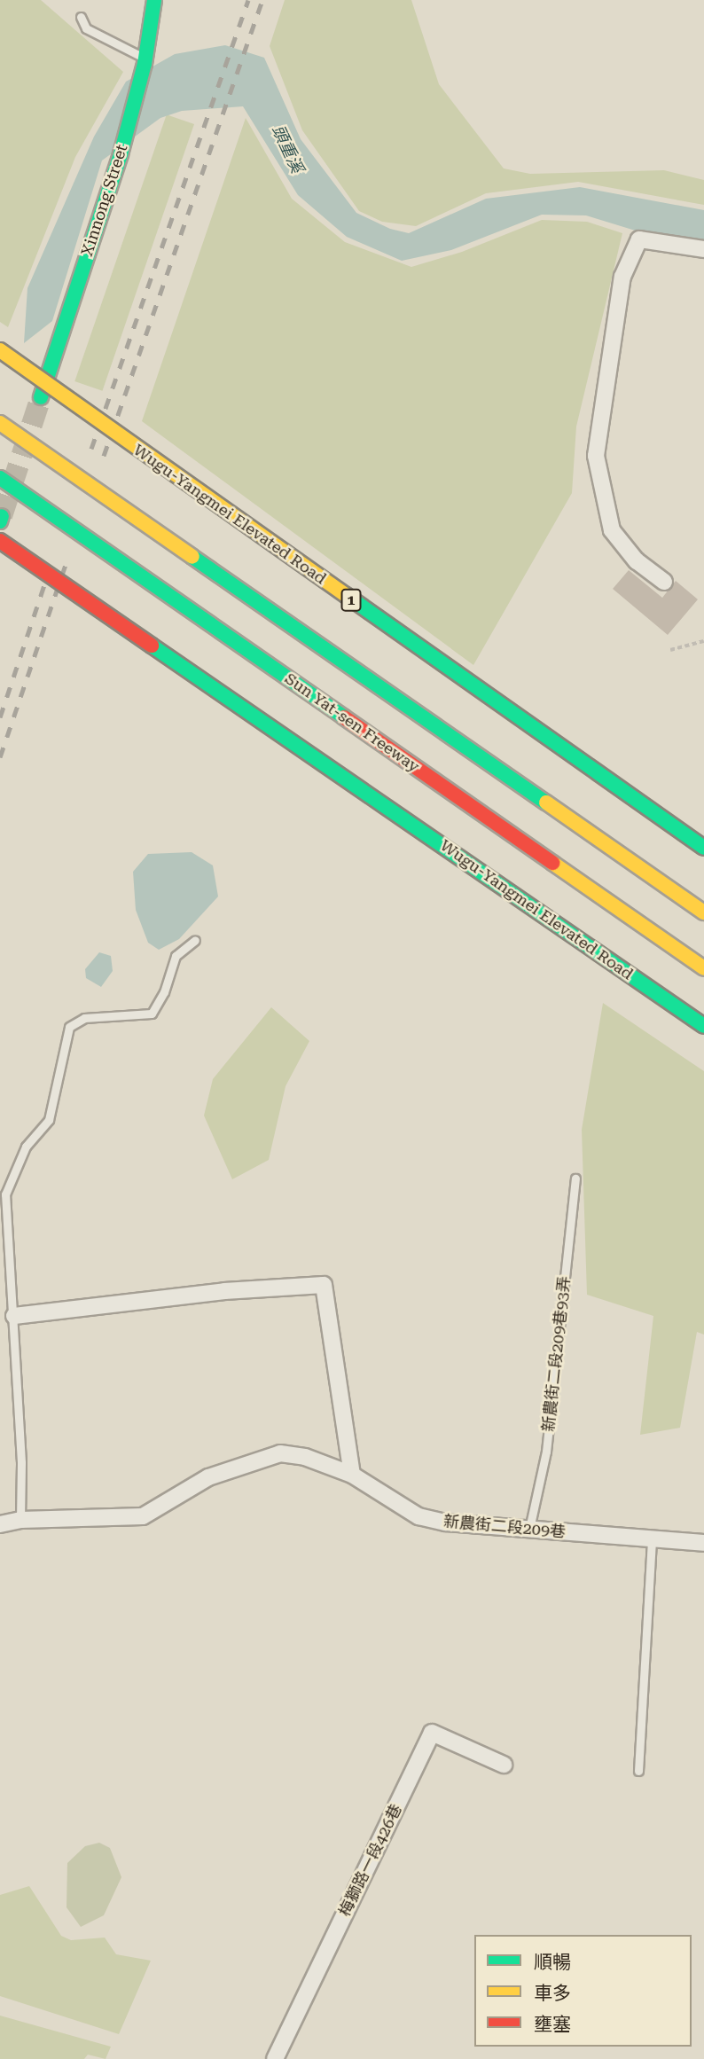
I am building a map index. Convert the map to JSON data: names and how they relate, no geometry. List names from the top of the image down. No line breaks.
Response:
{"streets":{"main road":["Xinnong Street","Wugu-Yangmei Elevated Road","1","Sun Yat-sen Freeway"],"street":["新農街二段209巷","梅獅路一段426巷"],"lane":["新農街二段209巷93弄"]},"crossings":[["新農街二段209巷93弄","新農街二段209巷"]],"water":["頭重溪"],"legend":["順暢","車多","壅塞"]}
